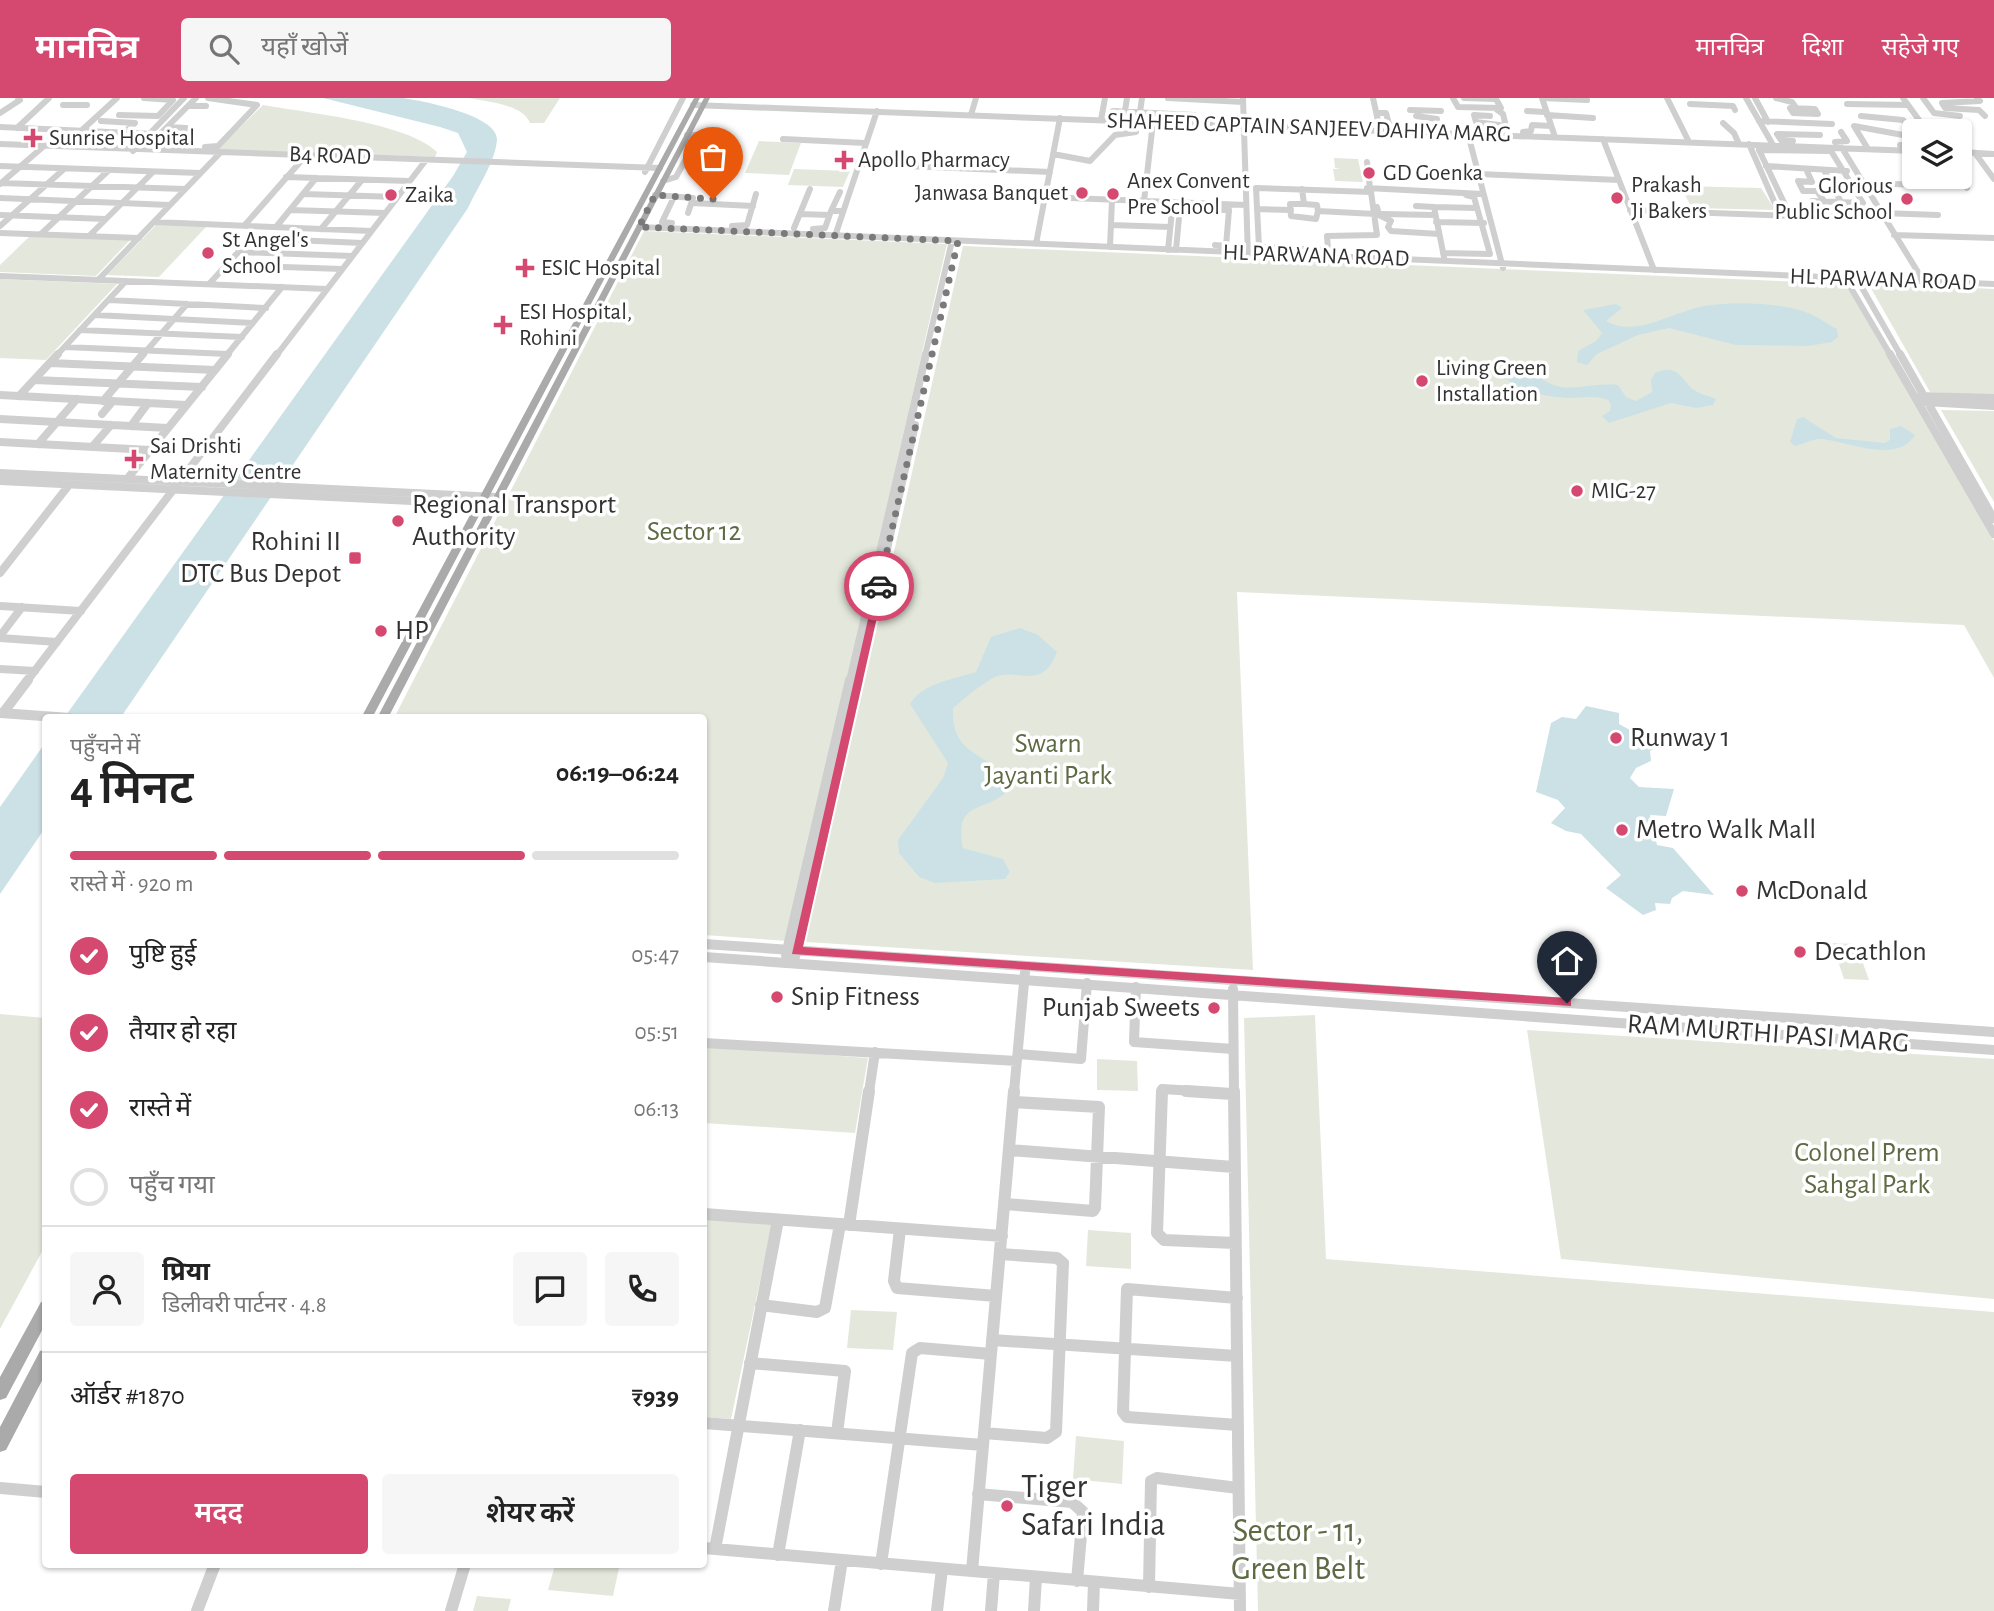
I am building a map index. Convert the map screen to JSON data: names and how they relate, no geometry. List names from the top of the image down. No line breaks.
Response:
{"streets":{"street":["SHAHEED CAPTAIN SANJEEV DAHIYA MARG","B4 ROAD","HL PARWANA ROAD","RAM MURTHI PASI MARG"]},"parks":["Sector 12","Swarn Jayanti Park","Colonel Prem Sahgal Park","Sector - 11, Green Belt"],"places":{"health":["Sunrise Hospital","Apollo Pharmacy","ESIC Hospital","ESI Hospital, Rohini","Sai Drishti Maternity Centre"],"other":["GD Goenka","Janwasa Banquet","Anex Convent Pre School","Zaika","Prakash Ji Bakers","Glorious Public School","St Angel's School","Living Green Installation","MIG-27","Regional Transport Authority","HP","Runway 1","Metro Walk Mall","McDonald","Decathlon","Snip Fitness","Punjab Sweets","Tiger Safari India"],"transit":["Rohini II DTC Bus Depot"]},"page":{"header":"मानचित्र","search":"यहाँ खोजें","nav":["मानचित्र","दिशा","सहेजे गए"],"heading":["4 मिनट","पहुँचने में","06:19–06:24"],"panel":["प्रिया","डिलीवरी पार्टनर · 4.8","ऑर्डर #1870","₹939"],"bar":"रास्ते में · 920 m","list":[["पुष्टि हुई","05:47"],["तैयार हो रहा","05:51"],["रास्ते में","06:13"],"पहुँच गया"],"buttons":["मदद","शेयर करें"]}}
